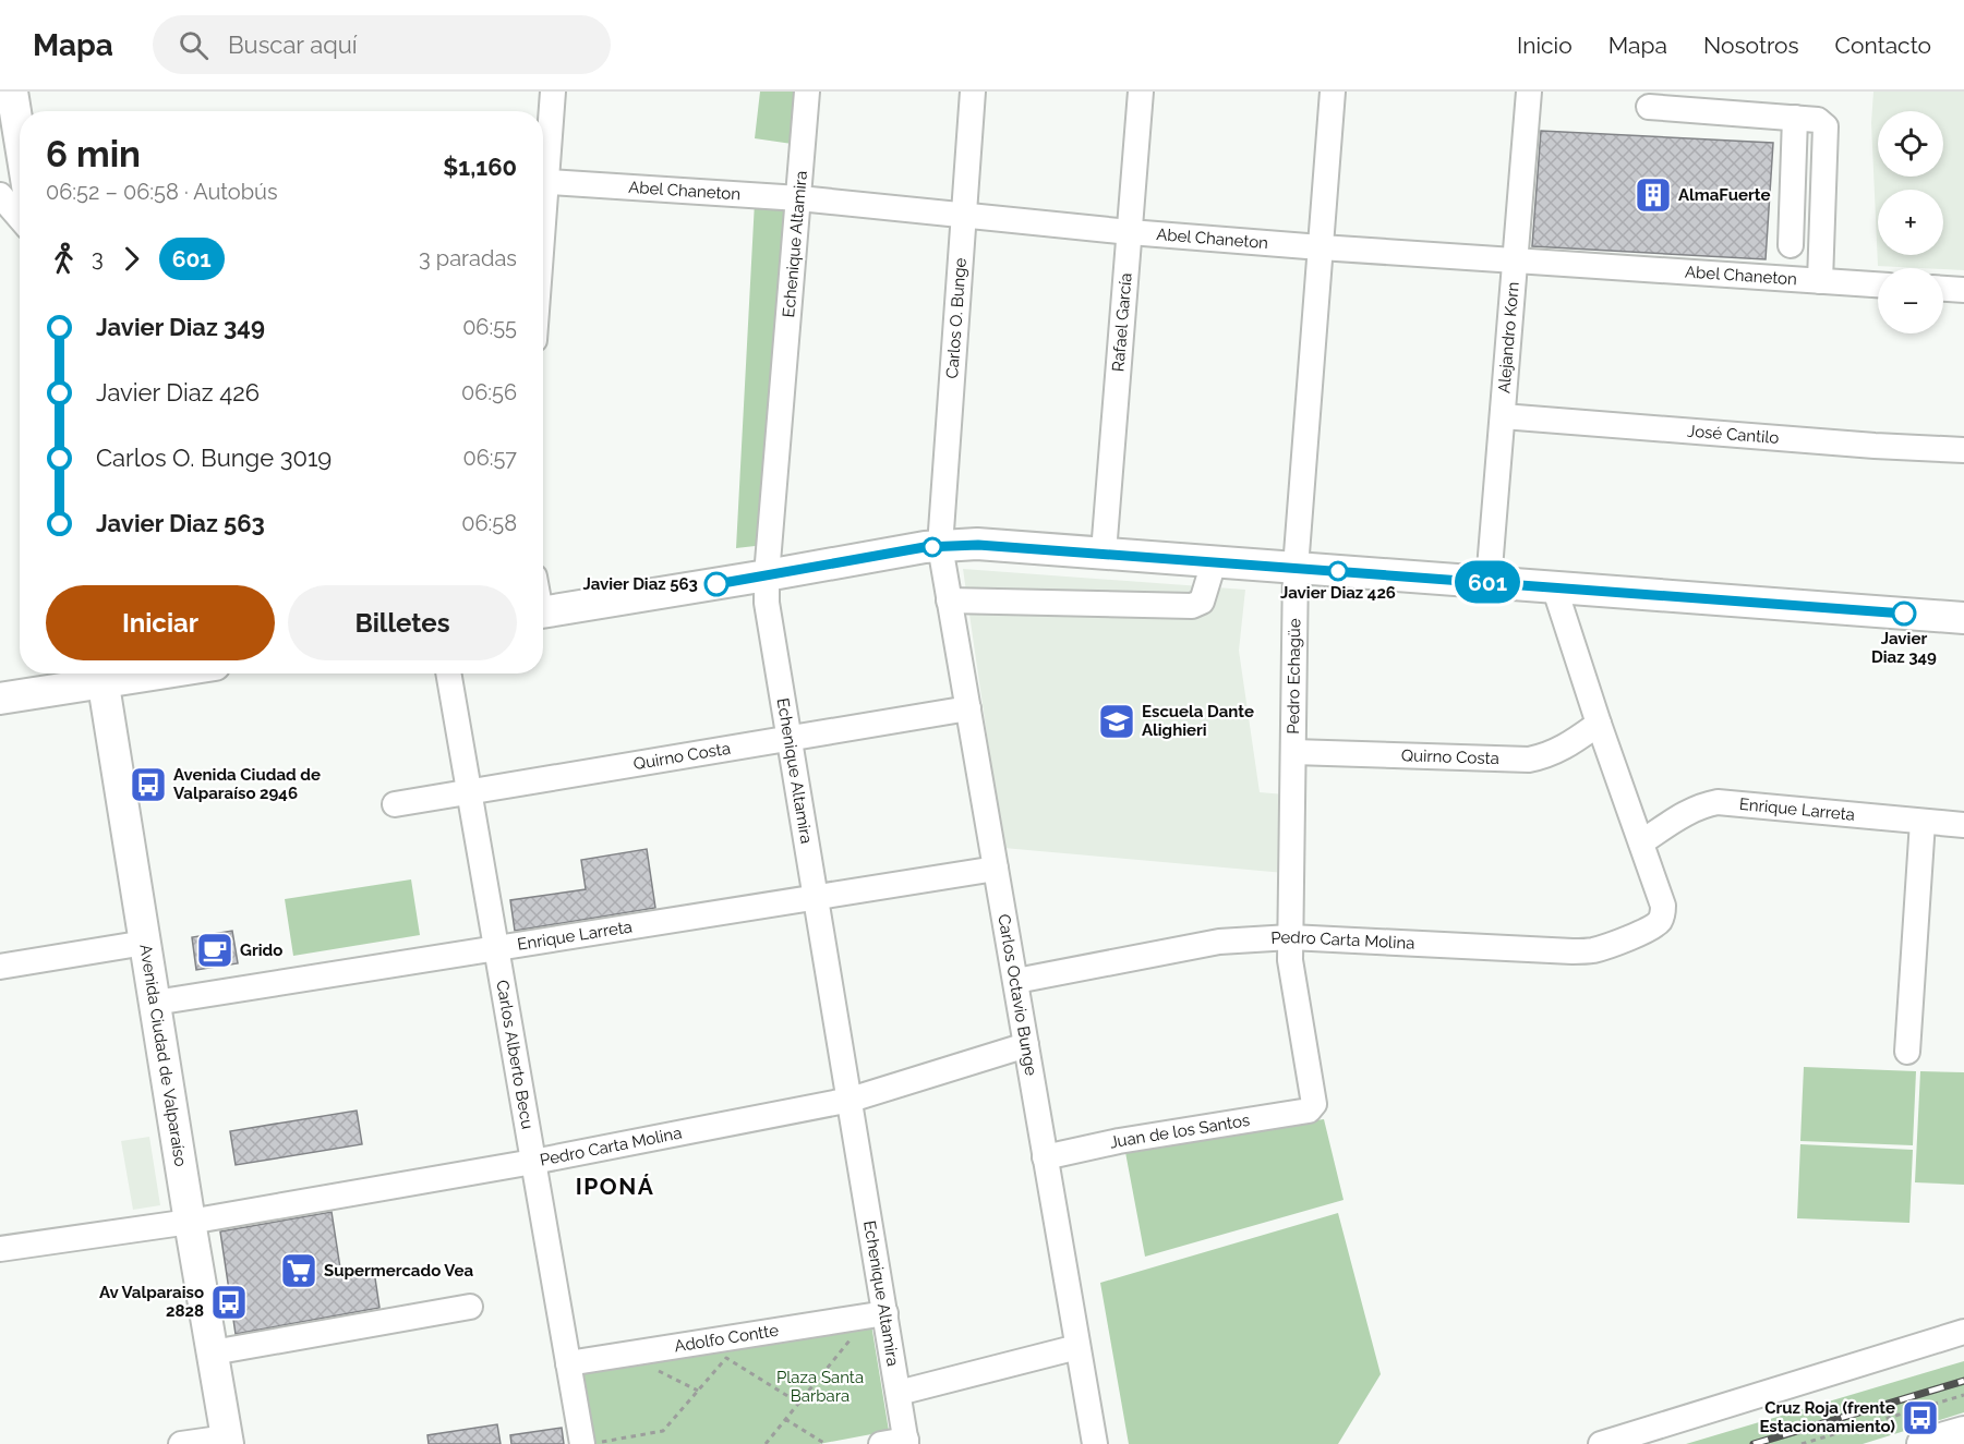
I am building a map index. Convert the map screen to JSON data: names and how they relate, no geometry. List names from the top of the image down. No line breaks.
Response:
{"streets":{"main road":["Avenida Ciudad de Valparaíso"],"street":["Abel Chaneton","Echenique Altamira","Carlos O. Bunge","Rafael García","Alejandro Korn","José Cantilo","Pedro Echagüe","Quirno Costa","Enrique Larreta","Pedro Carta Molina","Carlos Octavio Bunge","Carlos Alberto Becu","Juan de los Santos","Adolfo Contte"]},"crossings":[["Abel Chaneton","Echenique Altamira"],["Abel Chaneton","Carlos O. Bunge"],["Abel Chaneton","Rafael García"],["Abel Chaneton","Alejandro Korn"],["Abel Chaneton","Pedro Echagüe"],["Echenique Altamira","Quirno Costa"],["Echenique Altamira","Enrique Larreta"],["Echenique Altamira","Pedro Carta Molina"],["Echenique Altamira","Adolfo Contte"],["Carlos O. Bunge","Carlos Octavio Bunge"],["Alejandro Korn","José Cantilo"],["Pedro Echagüe","Quirno Costa"],["Pedro Echagüe","Pedro Carta Molina"],["Pedro Echagüe","Juan de los Santos"],["Quirno Costa","Carlos Octavio Bunge"],["Quirno Costa","Carlos Alberto Becu"],["Enrique Larreta","Pedro Carta Molina"],["Enrique Larreta","Carlos Octavio Bunge"],["Enrique Larreta","Avenida Ciudad de Valparaíso"],["Enrique Larreta","Carlos Alberto Becu"],["Pedro Carta Molina","Carlos Octavio Bunge"],["Pedro Carta Molina","Avenida Ciudad de Valparaíso"],["Pedro Carta Molina","Carlos Alberto Becu"],["Carlos Octavio Bunge","Juan de los Santos"],["Carlos Alberto Becu","Adolfo Contte"]],"districts":["IPONÁ"],"parks":["Plaza Santa Barbara"],"places":{"building":["AlmaFuerte"],"other":["Javier Diaz 426","Javier Diaz 563","Javier Diaz 349"],"school or university":["Escuela Dante Alighieri"],"bus stop":["Avenida Ciudad de Valparaíso 2946","Av Valparaiso 2828","Cruz Roja (frente Estacionamiento)"],"cafe":["Grido"],"supermarket":["Supermercado Vea"]},"lines":["bus line 601"],"page":{"header":"Mapa","search":"Buscar aquí","nav":["Inicio","Mapa","Nosotros","Contacto"],"on_map":"601","map_buttons":["+","−"],"heading":["6 min","06:52 – 06:58 · Autobús","$1,160"],"legs":["3","601","3 paradas"],"list":[{"name":"Javier Diaz 349","value":"06:55"},{"name":"Javier Diaz 426","value":"06:56"},{"name":"Carlos O. Bunge 3019","value":"06:57"},{"name":"Javier Diaz 563","value":"06:58"}],"buttons":["Iniciar","Billetes"]}}
